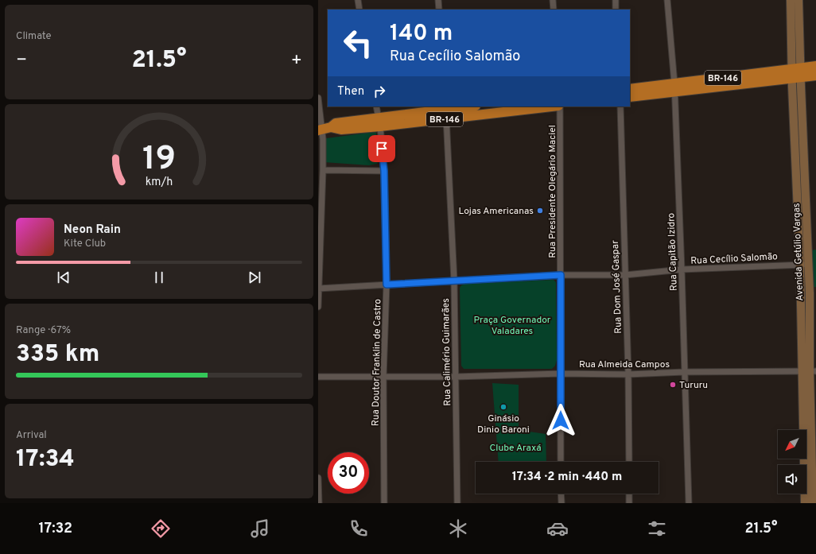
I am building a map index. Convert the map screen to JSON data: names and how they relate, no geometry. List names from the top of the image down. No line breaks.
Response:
{"streets":{"highway":["BR-146"],"main road":["Avenida Getúlio Vargas"],"street":["Rua Presidente Olegário Maciel","Rua Capitão Izidro","Rua Cecílio Salomão","Rua Dom José Gaspar","Rua Calimério Guimarães","Rua Doutor Franklin de Castro","Rua Almeida Campos"]},"crossings":[["BR-146","Rua Capitão Izidro"],["BR-146","Avenida Getúlio Vargas"],["BR-146","Rua Calimério Guimarães"],["BR-146","Rua Doutor Franklin de Castro"],["Rua Presidente Olegário Maciel","Rua Cecílio Salomão"],["Rua Presidente Olegário Maciel","Rua Almeida Campos"],["Rua Capitão Izidro","Rua Cecílio Salomão"],["Rua Capitão Izidro","Rua Almeida Campos"],["Avenida Getúlio Vargas","Rua Cecílio Salomão"],["Avenida Getúlio Vargas","Rua Almeida Campos"],["Rua Cecílio Salomão","Rua Dom José Gaspar"],["Rua Cecílio Salomão","Rua Calimério Guimarães"],["Rua Cecílio Salomão","Rua Doutor Franklin de Castro"],["Rua Dom José Gaspar","Rua Almeida Campos"],["Rua Calimério Guimarães","Rua Almeida Campos"],["Rua Doutor Franklin de Castro","Rua Almeida Campos"]],"parks":["Praça Governador Valadares","Clube Araxá"],"places":["Lojas Americanas","Tururu","Ginásio Dinio Baroni"],"north":"bottom left","page":{"tile":["Climate",["Range · 67%","335 km"],["Arrival","17:34"]],"turn":["140 m","Rua Cecílio Salomão"],"heat":["−","21.5°","+"],"then":"Then","song":["Neon Rain","Kite Club"],"limit":"30","trip":"17:34 · 2 min · 440 m","tabs":["17:32","21.5°"],"gauge":["19","km/h"]}}
